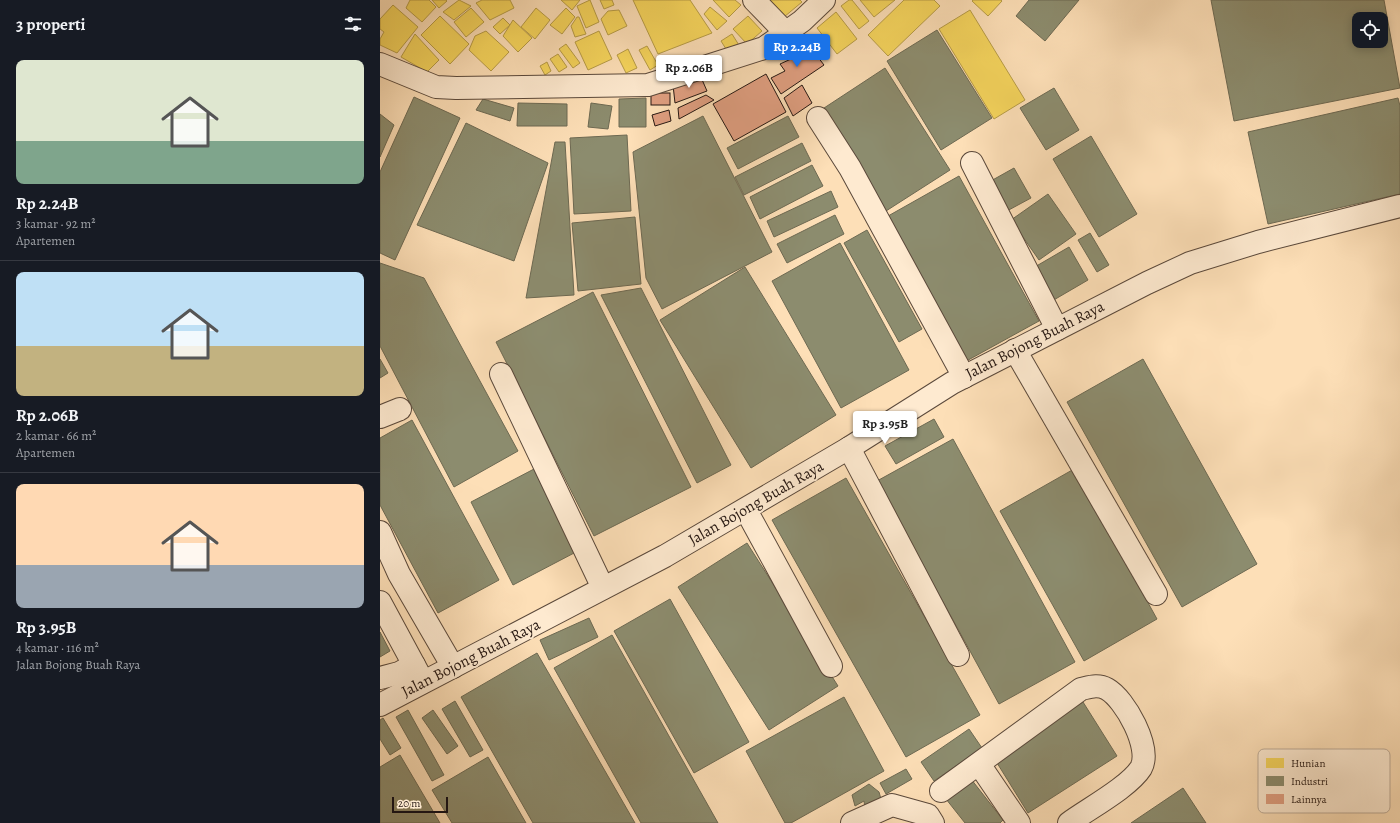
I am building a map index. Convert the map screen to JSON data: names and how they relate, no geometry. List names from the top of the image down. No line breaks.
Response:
{"streets":{"street":["Jalan Bojong Buah Raya"]},"legend":["Hunian","Industri","Lainnya"],"scale_bar":"20 m","page":{"heading":"3 properti","price":["Rp 2.24B","Rp 2.06B","Rp 3.95B"],"list":[{"name":"Rp 2.24B","note":"3 kamar · 92 m² · Apartemen"},{"name":"Rp 2.06B","note":"2 kamar · 66 m² · Apartemen"},{"name":"Rp 3.95B","note":"4 kamar · 116 m² · Jalan Bojong Buah Raya"}],"scale":"20 m"}}
